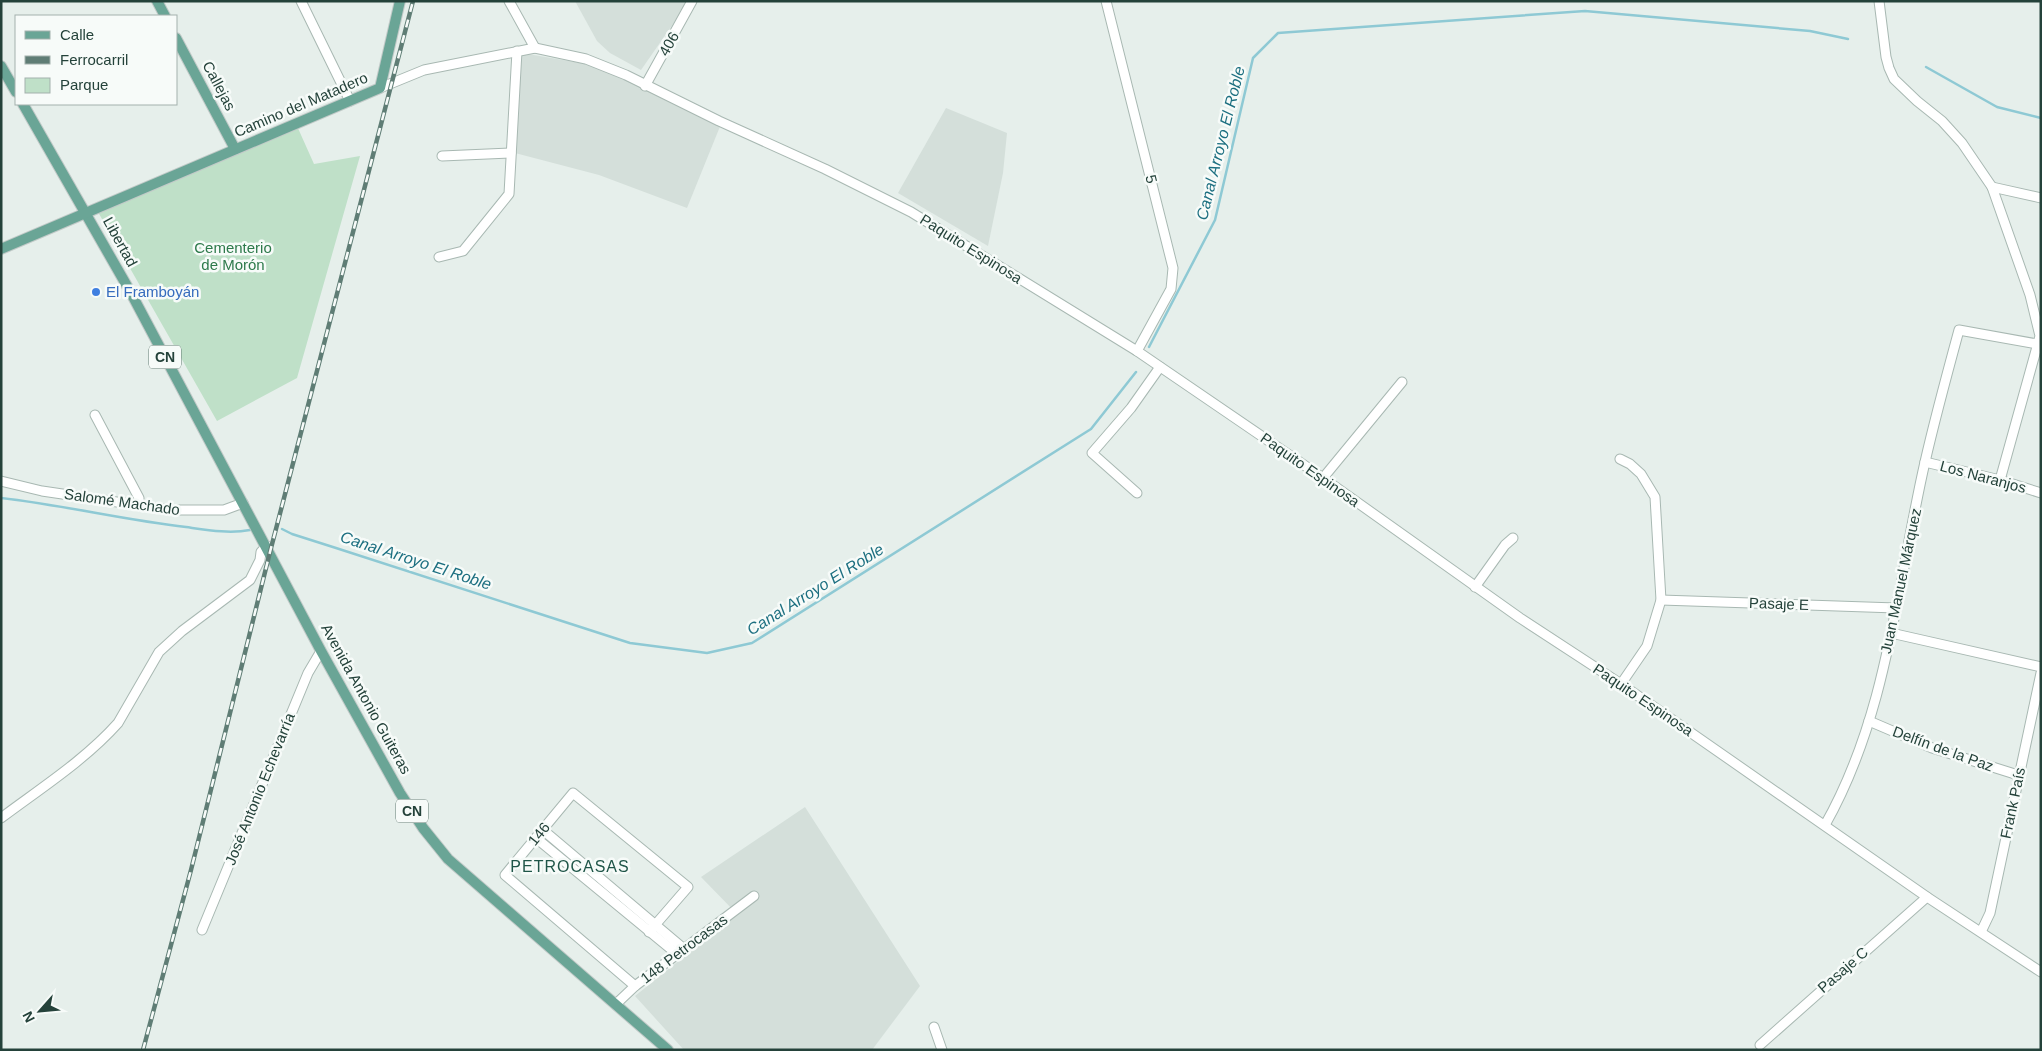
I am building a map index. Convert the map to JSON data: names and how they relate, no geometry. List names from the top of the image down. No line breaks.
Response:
{"streets":{"main road":["Callejas","Camino del Matadero","Libertad","CN","Avenida Antonio Guiteras"],"street":["406","5","Paquito Espinosa","Los Naranjos","Salomé Machado","Juan Manuel Márquez","Pasaje E","Delfín de la Paz","José Antonio Echevarría","Frank País","146","148 Petrocasas","Pasaje C"]},"crossings":[["406","Paquito Espinosa"],["Callejas","Camino del Matadero"],["Camino del Matadero","Libertad"],["Camino del Matadero","Paquito Espinosa"],["5","Paquito Espinosa"],["Libertad","Salomé Machado"],["Libertad","Avenida Antonio Guiteras"],["Paquito Espinosa","Juan Manuel Márquez"],["Paquito Espinosa","Frank País"],["Paquito Espinosa","Pasaje C"],["Los Naranjos","Juan Manuel Márquez"],["Salomé Machado","Avenida Antonio Guiteras"],["Juan Manuel Márquez","Pasaje E"],["Juan Manuel Márquez","Delfín de la Paz"],["Avenida Antonio Guiteras","José Antonio Echevarría"],["Avenida Antonio Guiteras","148 Petrocasas"],["Delfín de la Paz","Frank País"],["146","148 Petrocasas"]],"districts":["PETROCASAS"],"water":["Canal Arroyo El Roble"],"parks":["Cementerio de Morón"],"places":["El Framboyán"],"legend":["Calle","Ferrocarril","Parque"],"north":"bottom left"}
